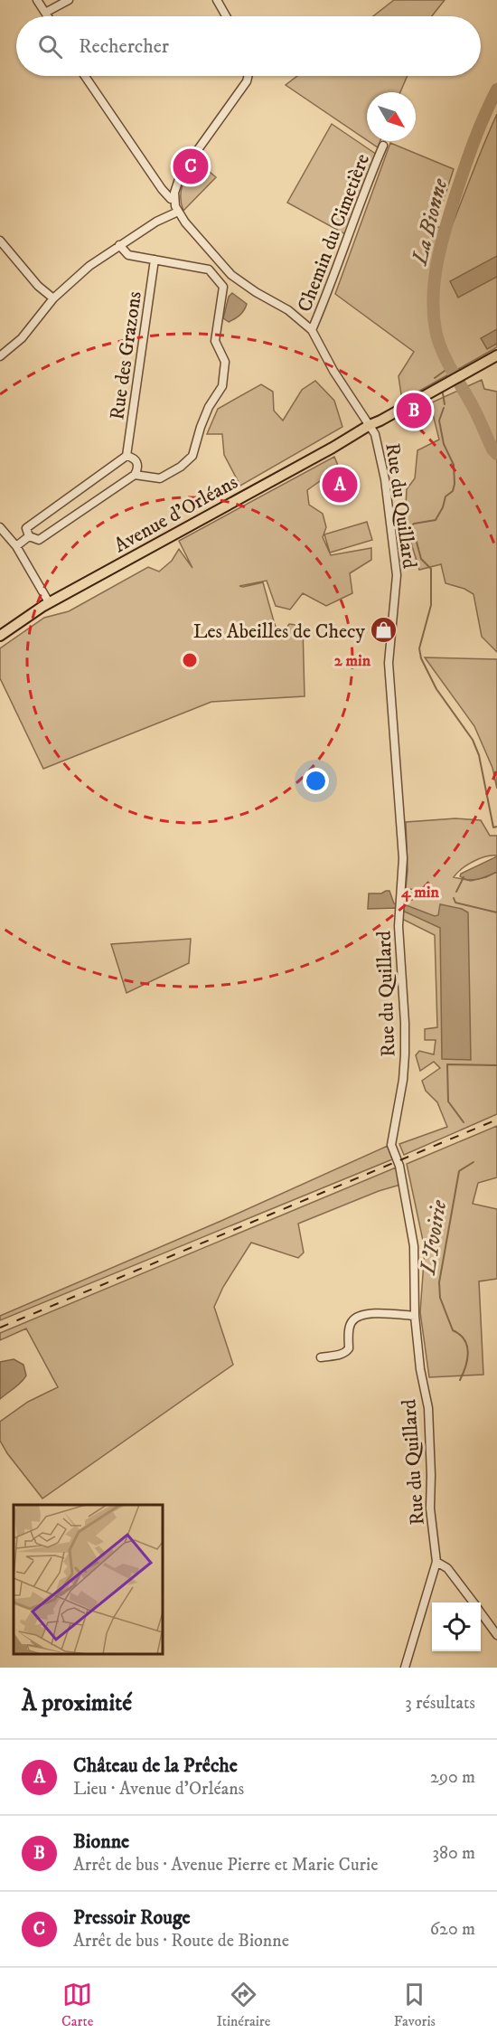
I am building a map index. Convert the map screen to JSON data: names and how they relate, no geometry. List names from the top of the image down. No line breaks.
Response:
{"streets":{"main road":["Avenue d'Orléans"],"street":["Chemin du Cimetière","Rue des Grazons","Rue du Quillard"]},"crossings":[["Chemin du Cimetière","Rue du Quillard"],["Rue du Quillard","Avenue d'Orléans"]],"water":["La Bionne","L'Ivoirie"],"places":{"shop":["Les Abeilles de Checy"]},"north":"bottom right","page":{"search":"Rechercher","pins":["C","B","A"],"heading":["À proximité","3 résultats"],"list":[{"mark":"A","name":"Château de la Prêche","note":"Lieu · Avenue d'Orléans","value":"290 m"},{"mark":"B","name":"Bionne","note":"Arrêt de bus · Avenue Pierre et Marie Curie","value":"380 m"},{"mark":"C","name":"Pressoir Rouge","note":"Arrêt de bus · Route de Bionne","value":"620 m"}],"nav":["Carte","Itinéraire","Favoris"]},"rings":["2 min","4 min"]}
